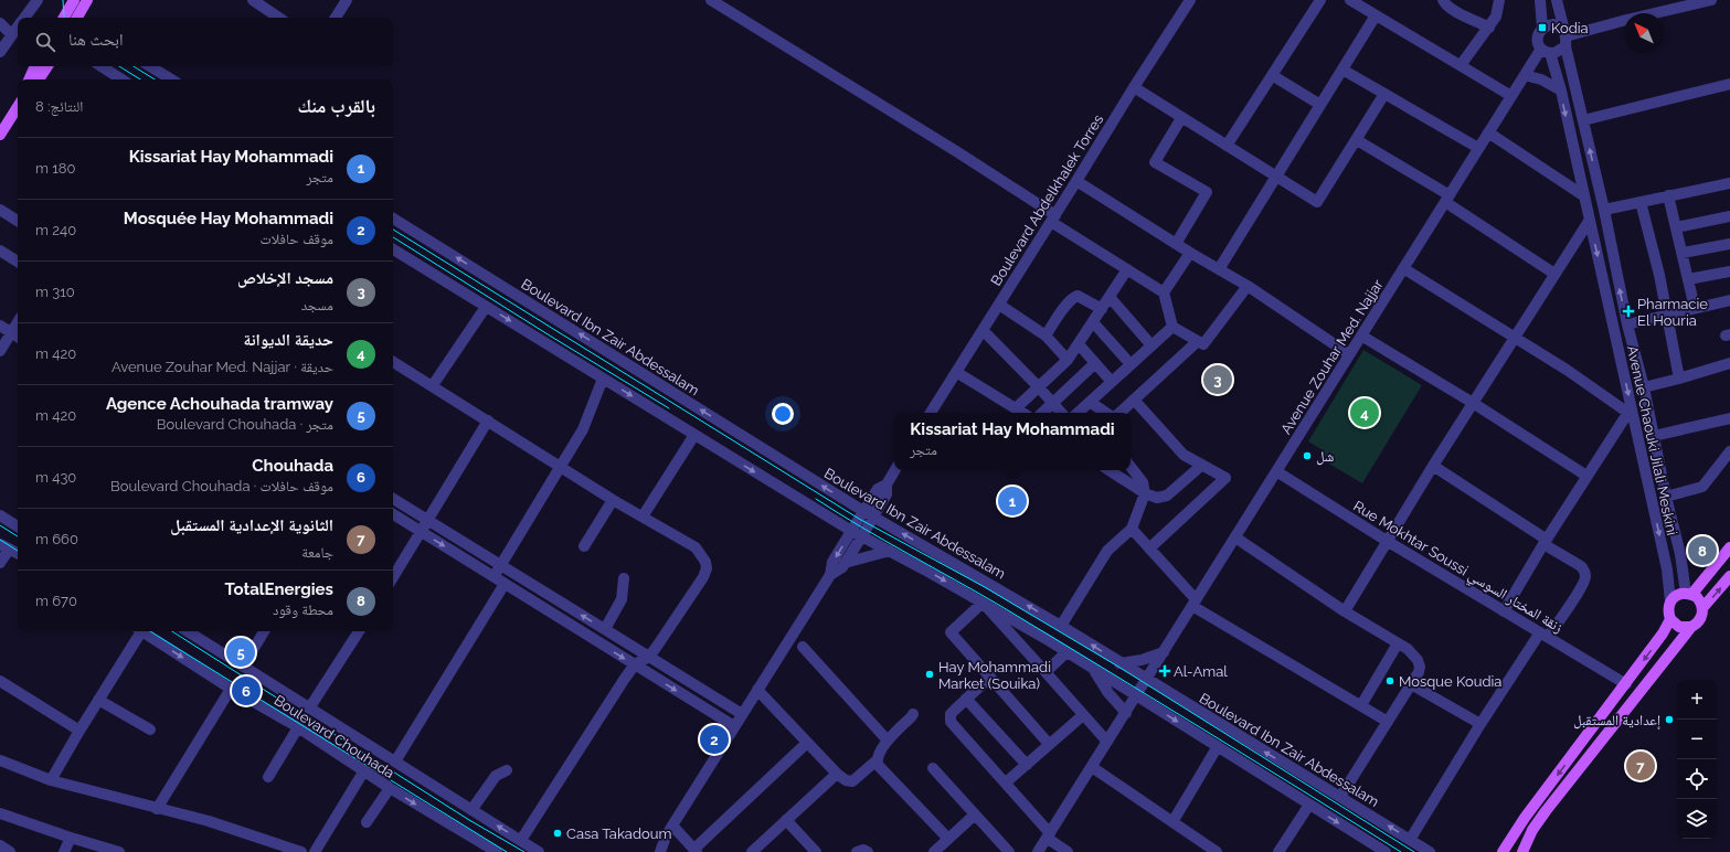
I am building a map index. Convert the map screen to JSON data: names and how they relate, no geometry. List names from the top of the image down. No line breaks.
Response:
{"streets":{"street":["Boulevard Abdelkhalek Torres","Boulevard Ibn Zair Abdessalam","Avenue Zouhar Med. Najjar","Avenue Chaouki Jilali Meskini","Rue Mokhtar Soussi زنقة المختار السوسي","Boulevard Chouhada"]},"crossings":[["Boulevard Ibn Zair Abdessalam","Avenue Zouhar Med. Najjar"],["Avenue Zouhar Med. Najjar","Avenue Chaouki Jilali Meskini"],["Avenue Zouhar Med. Najjar","Rue Mokhtar Soussi زنقة المختار السوسي"]],"places":{"transit":["Kodia"],"health":["Pharmacie El Houria","Al-Amal"],"other":["شل","Hay Mohammadi Market (Souika)","Mosque Koudia","إعدادية المستقبل","Casa Takadoum"]},"north":"top left","page":{"search":"ابحث هنا","heading":["بالقرب منك","النتائج: 8"],"list":[{"mark":"1","name":"Kissariat Hay Mohammadi","note":"متجر","value":"180 m"},{"mark":"2","name":"Mosquée Hay Mohammadi","note":"موقف حافلات","value":"240 m"},{"mark":"3","name":"مسجد الإخلاص","note":"مسجد","value":"310 m"},{"mark":"4","name":"حديقة الديوانة","note":"حديقة · Avenue Zouhar Med. Najjar","value":"420 m"},{"mark":"5","name":"Agence Achouhada tramway","note":"متجر · Boulevard Chouhada","value":"420 m"},{"mark":"6","name":"Chouhada","note":"موقف حافلات · Boulevard Chouhada","value":"430 m"},{"mark":"7","name":"الثانوية الإعدادية المستقبل","note":"جامعة","value":"660 m"},{"mark":"8","name":"TotalEnergies","note":"محطة وقود","value":"670 m"}],"pins":["3","4","1","8","5","6","2","7"],"popup":["Kissariat Hay Mohammadi","متجر"],"map_buttons":["+","−"]}}
